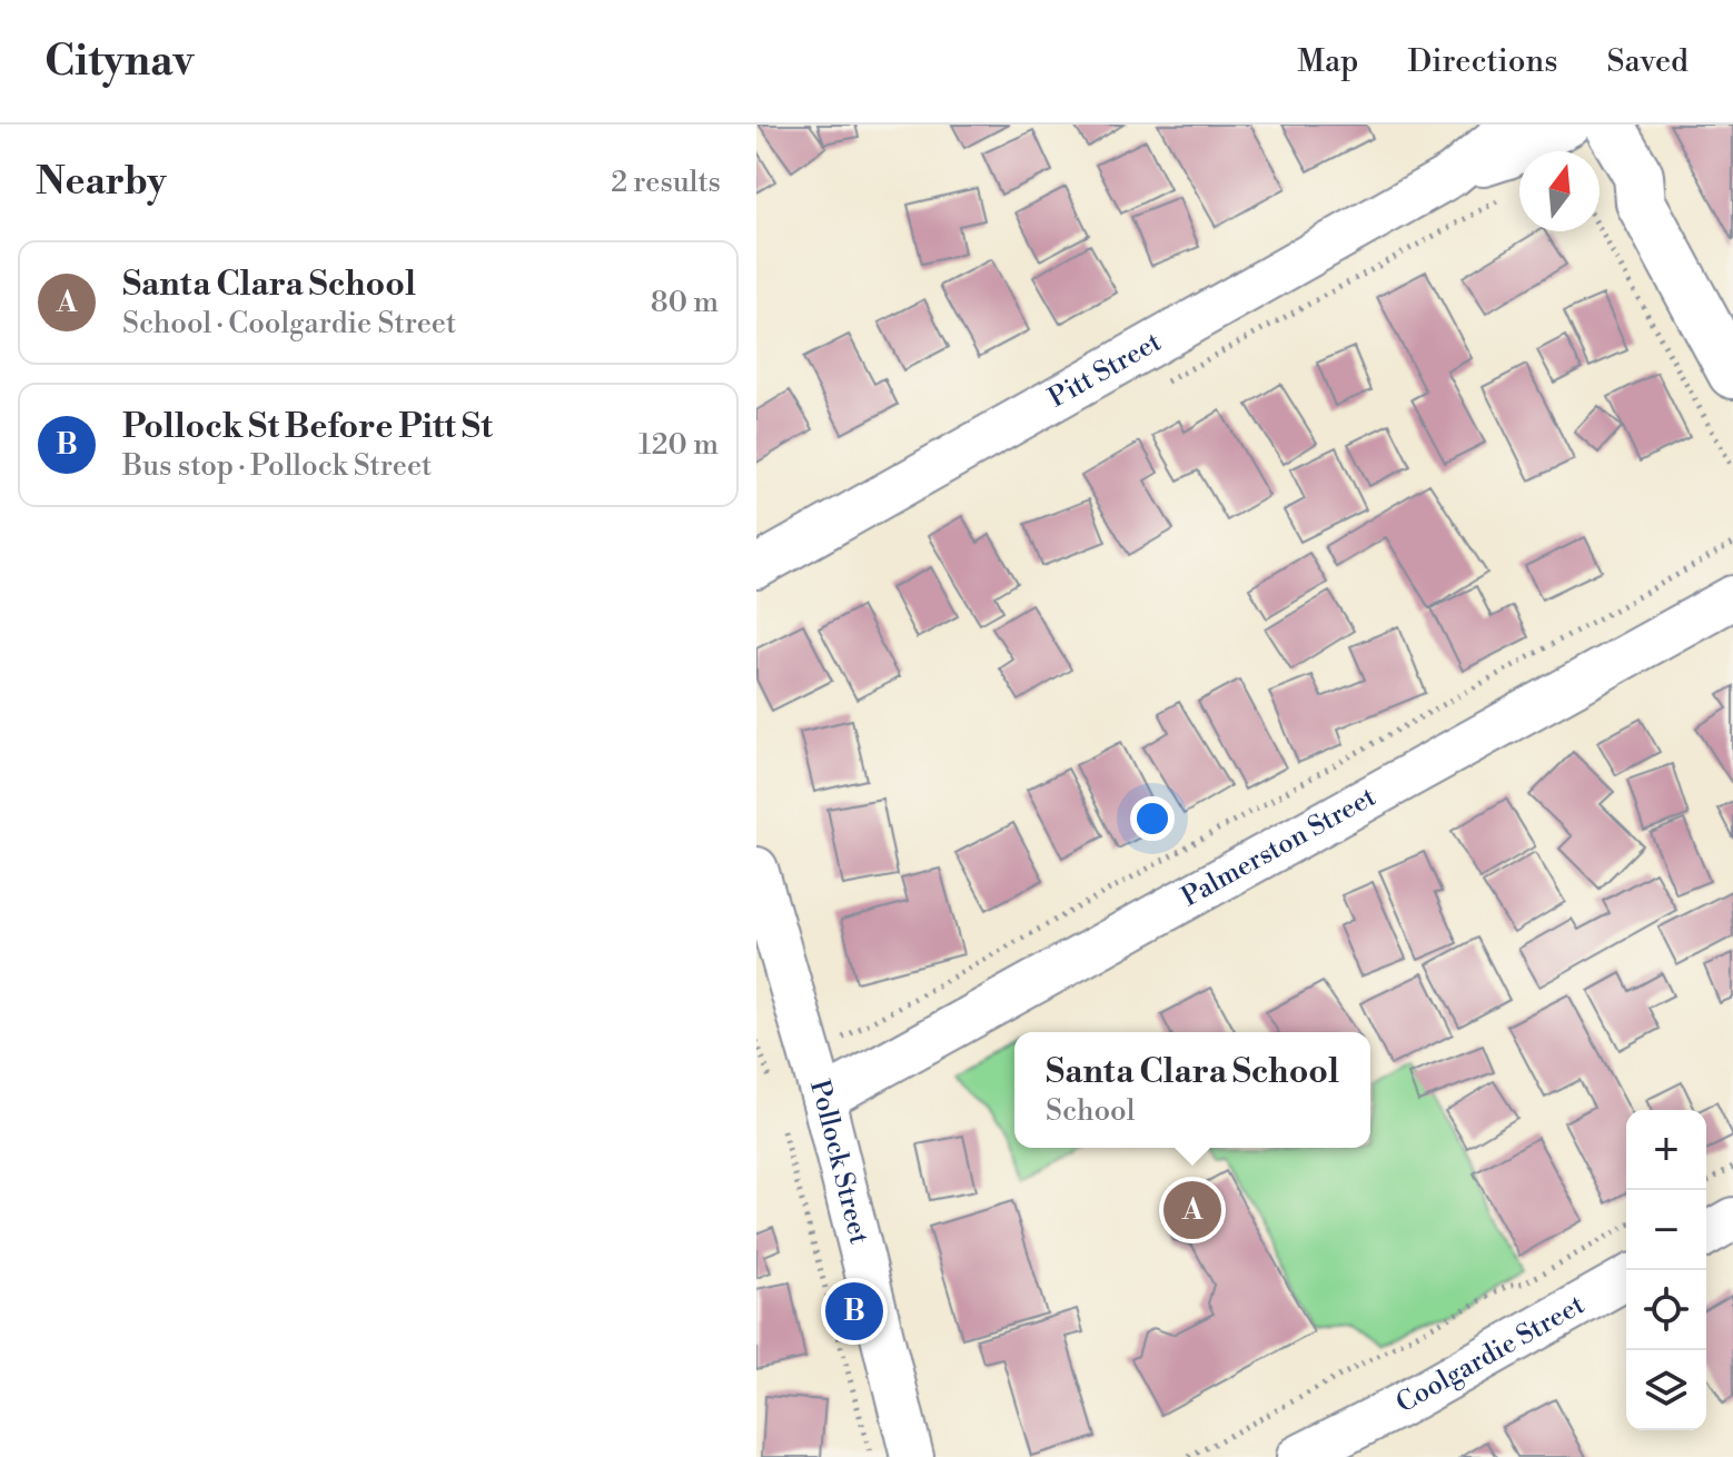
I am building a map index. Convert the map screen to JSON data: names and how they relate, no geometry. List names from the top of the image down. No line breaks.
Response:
{"streets":{"street":["Pitt Street","Palmerston Street","Pollock Street","Coolgardie Street"]},"crossings":[["Palmerston Street","Pollock Street"]],"north":"top","page":{"header":"Citynav","nav":["Map","Directions","Saved"],"heading":["Nearby","2 results"],"list":[{"mark":"A","name":"Santa Clara School","note":"School · Coolgardie Street","value":"80 m"},{"mark":"B","name":"Pollock St Before Pitt St","note":"Bus stop · Pollock Street","value":"120 m"}],"popup":["Santa Clara School","School"],"map_buttons":["+","−"],"pins":["A","B"]}}
